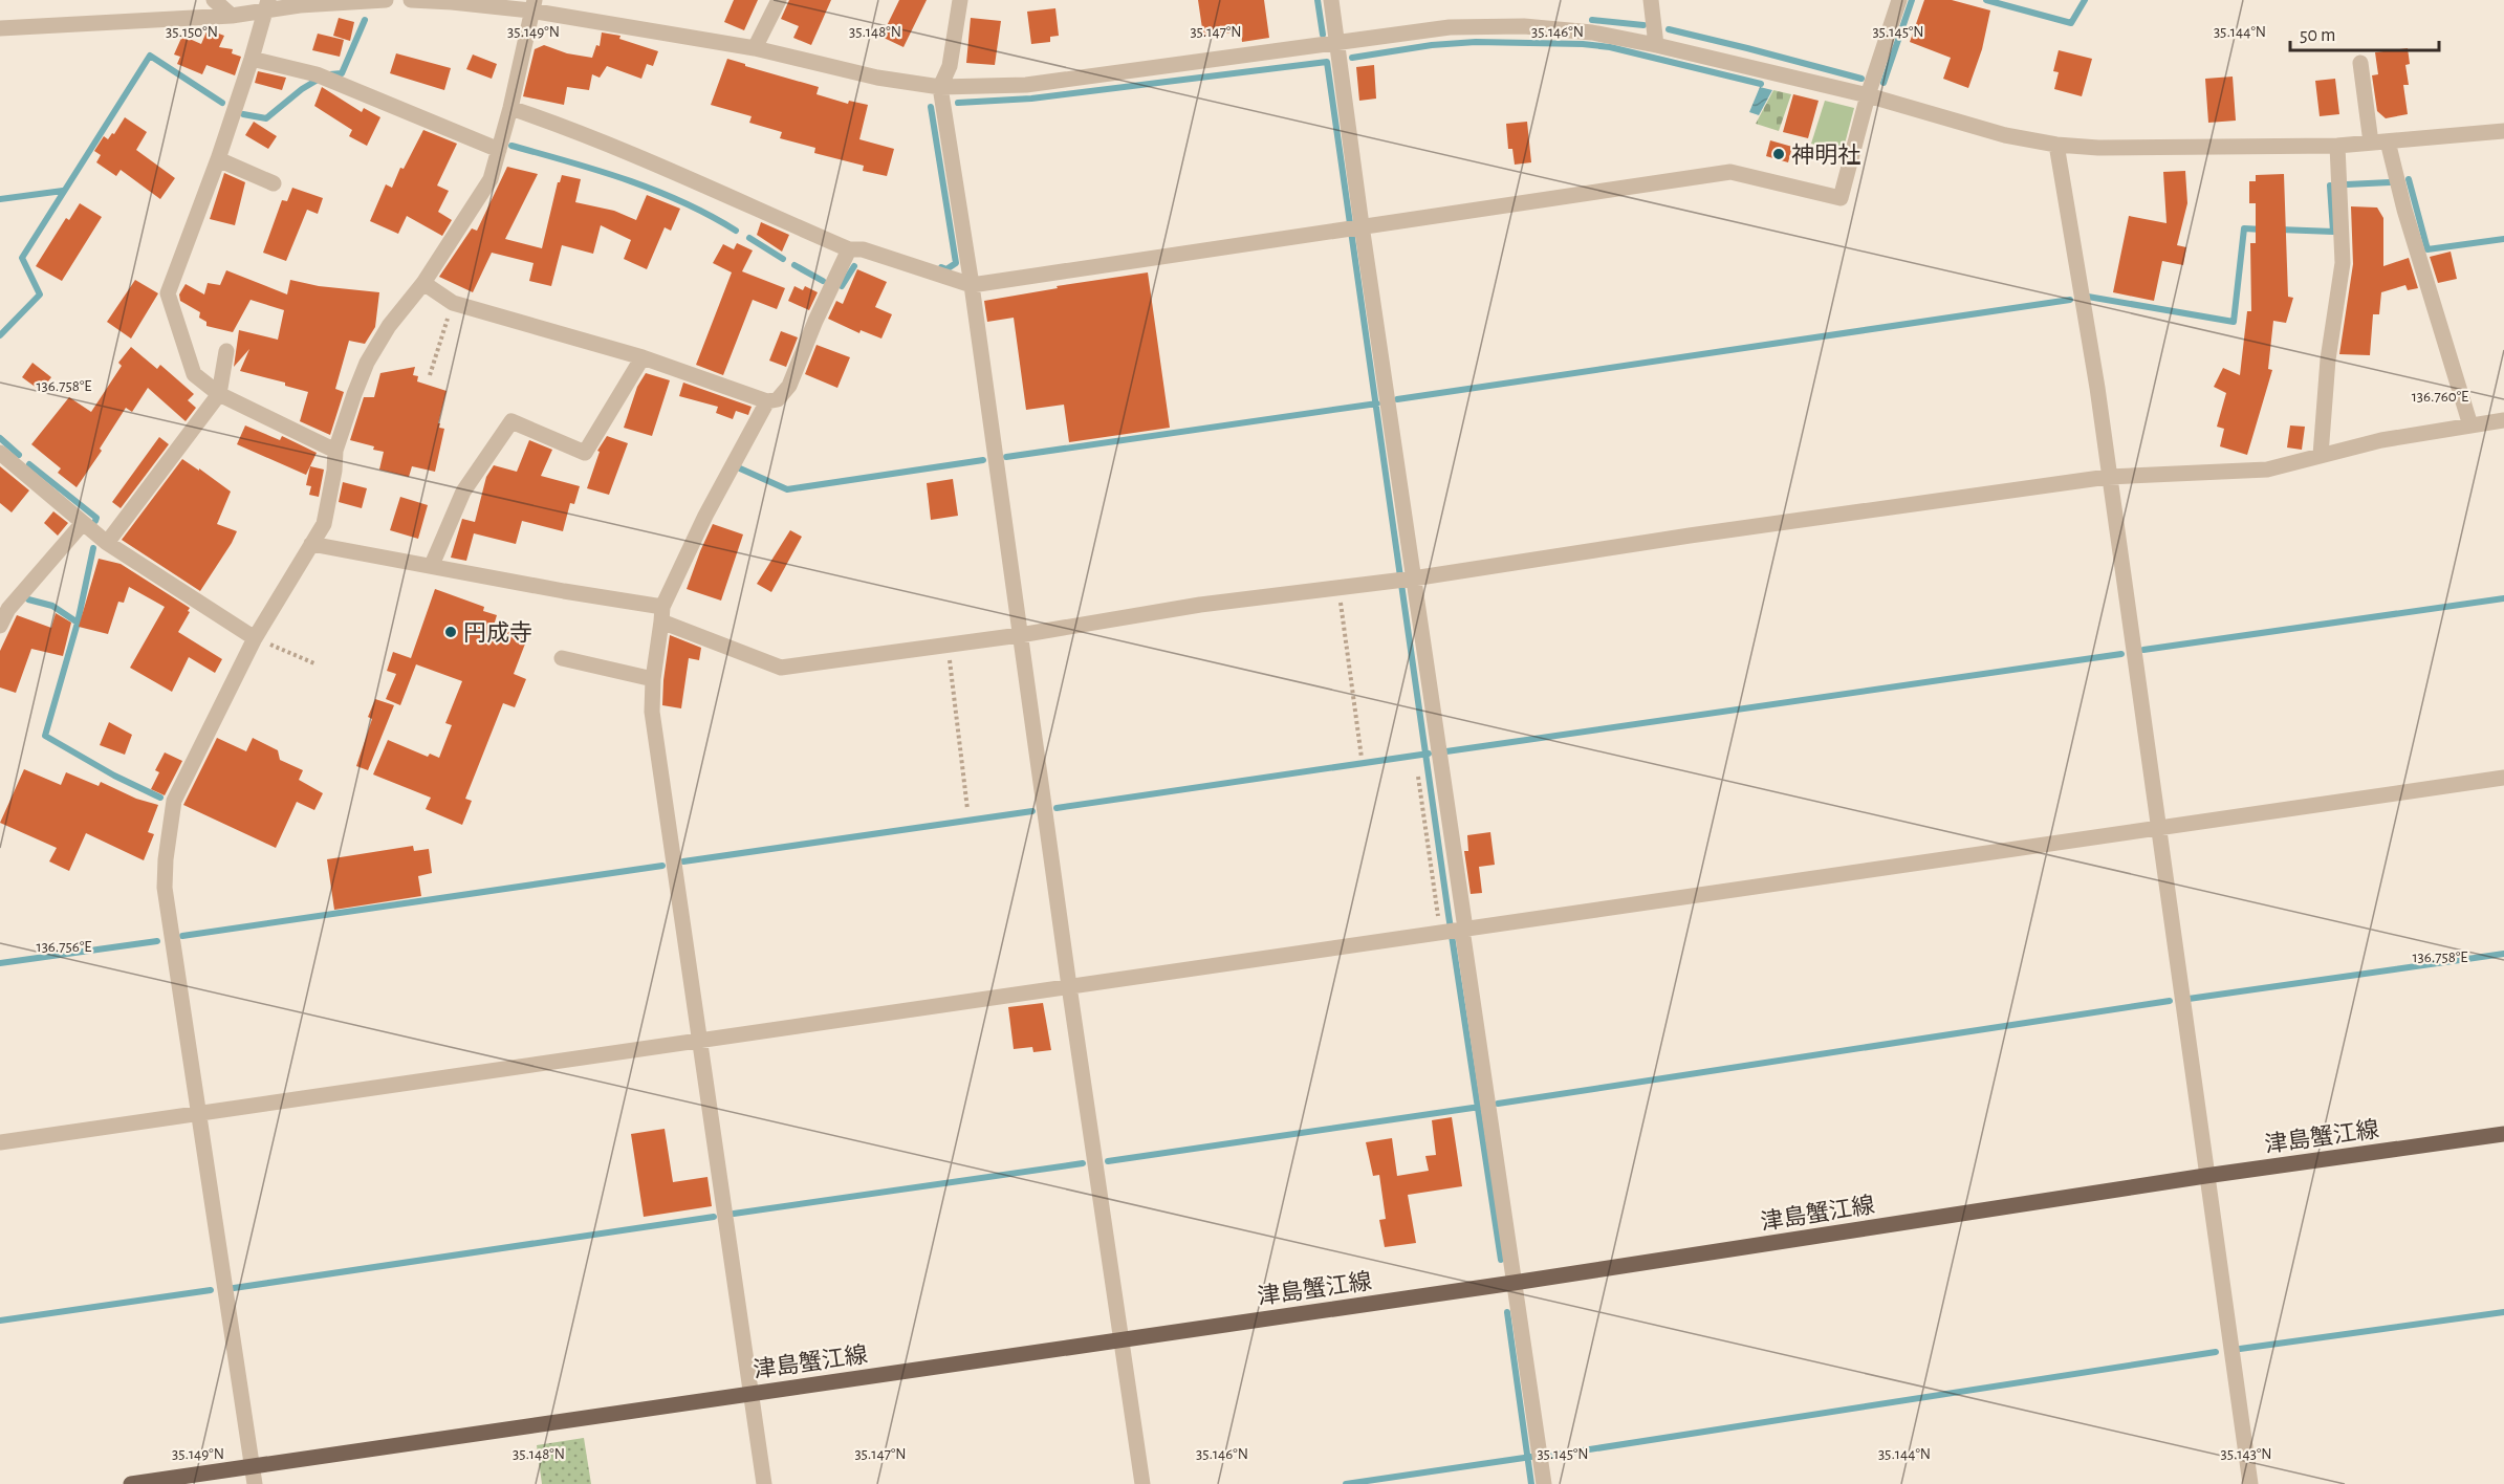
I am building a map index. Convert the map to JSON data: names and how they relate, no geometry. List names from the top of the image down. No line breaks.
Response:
{"streets":{"main road":["津島蟹江線"]},"places":["神明社","円成寺"],"scale_bar":"50 m","coordinates":["35.150°N","35.146°N","35.145°N","35.149°N","35.148°N","35.147°N","35.144°N","136.758°E","136.760°E","136.756°E","35.143°N"]}
